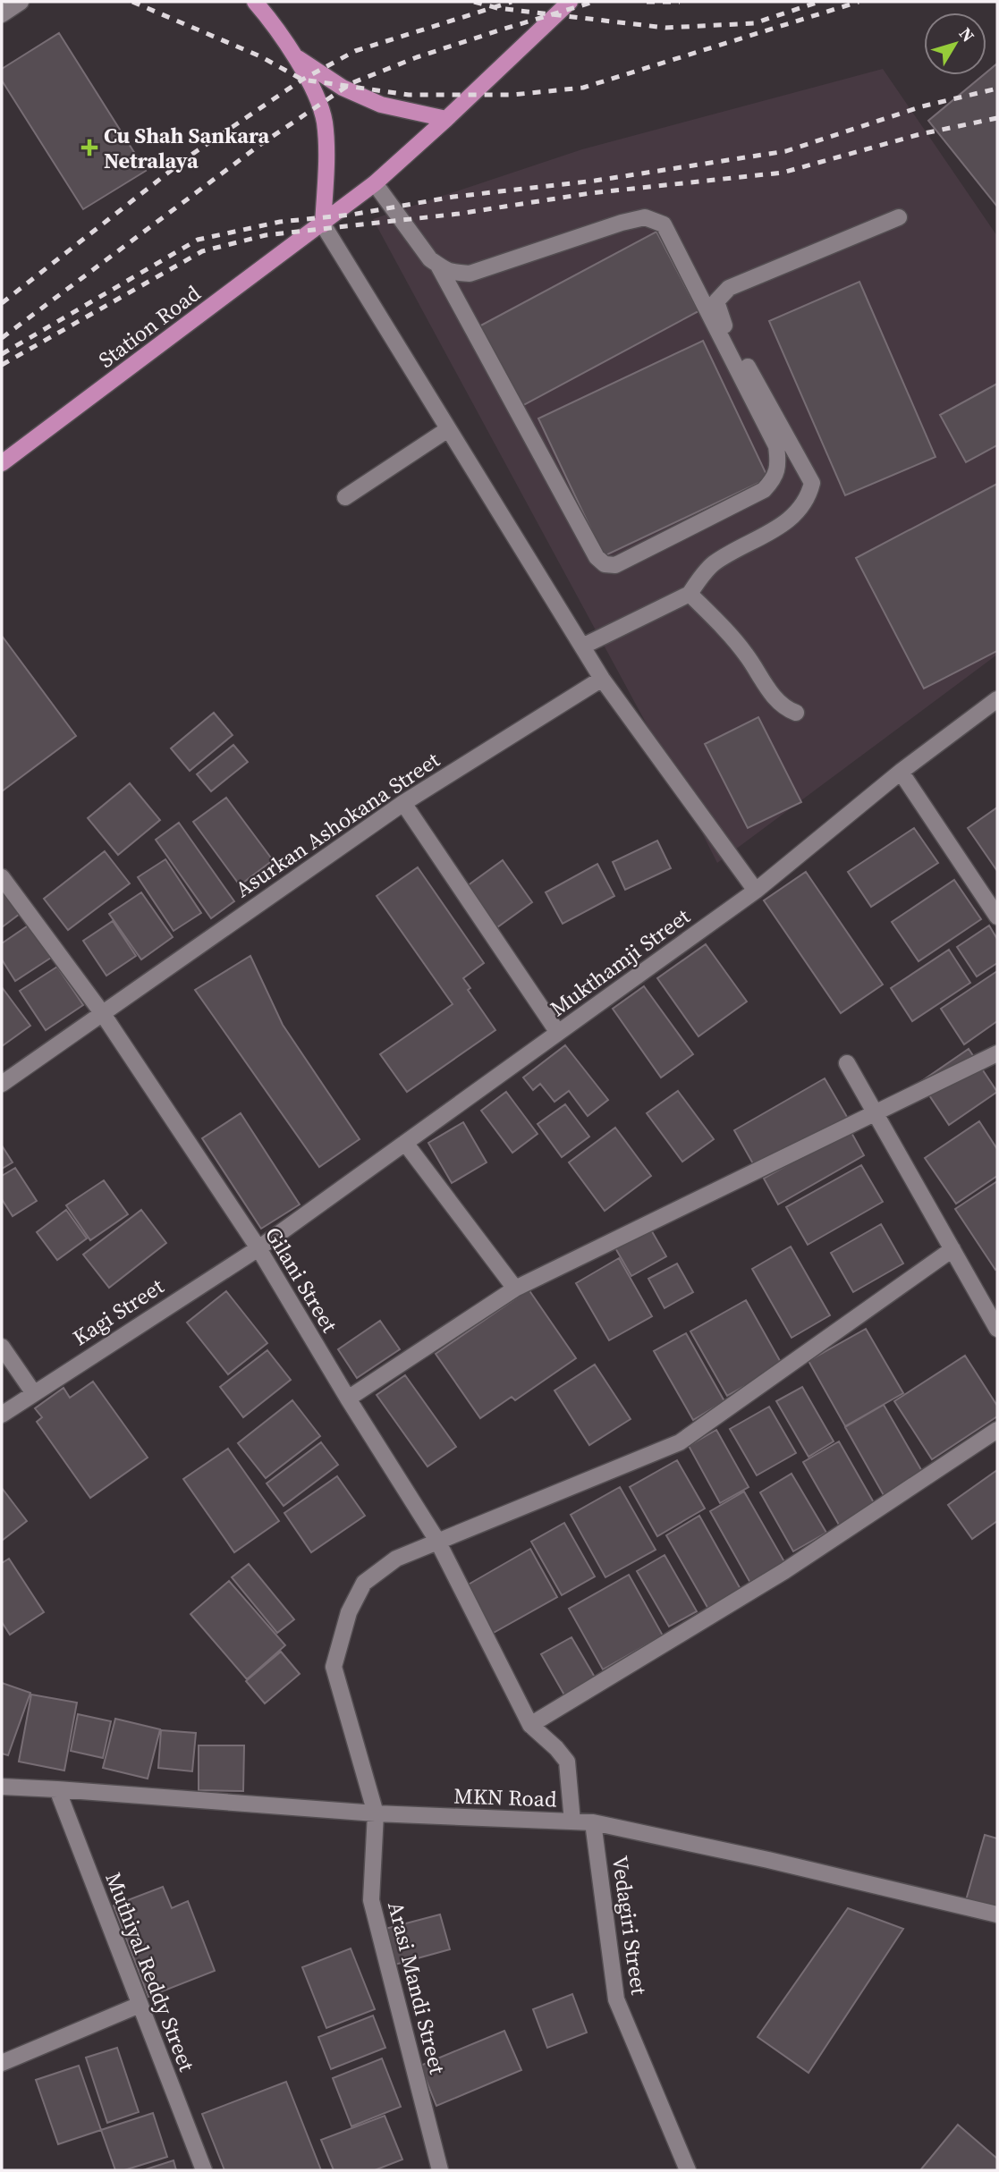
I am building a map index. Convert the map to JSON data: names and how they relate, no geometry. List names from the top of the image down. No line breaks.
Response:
{"streets":{"main road":["Station Road"],"street":["Asurkan Ashokana Street","Mukthamji Street","Gilani Street","Kagi Street","MKN Road","Vedagiri Street","Muthiyal Reddy Street","Arasi Mandi Street"]},"crossings":[["Asurkan Ashokana Street","Gilani Street"],["Mukthamji Street","Gilani Street"],["Mukthamji Street","Kagi Street"],["Gilani Street","Kagi Street"],["Gilani Street","Arasi Mandi Street"],["MKN Road","Vedagiri Street"],["MKN Road","Muthiyal Reddy Street"],["MKN Road","Arasi Mandi Street"]],"places":{"health":["Cu Shah Sankara Netralaya"]},"north":"top right"}
